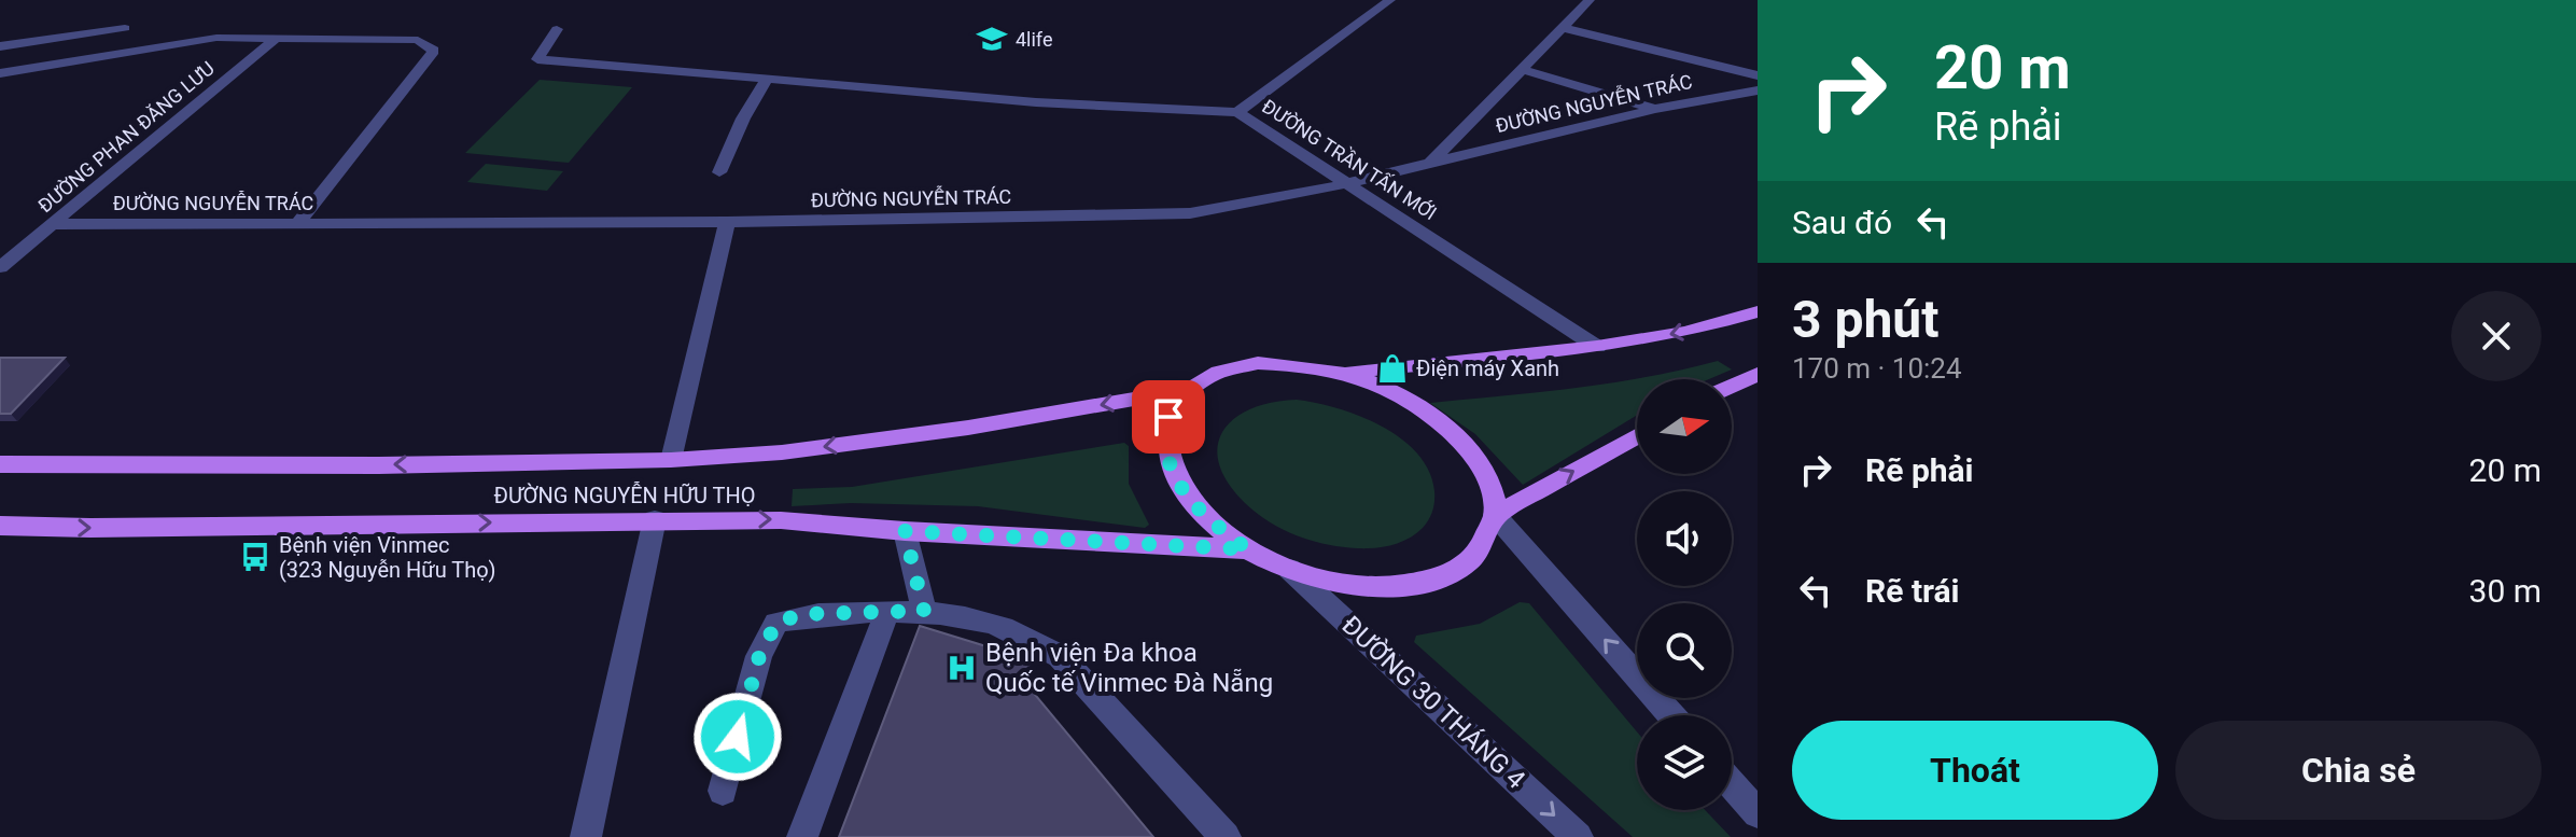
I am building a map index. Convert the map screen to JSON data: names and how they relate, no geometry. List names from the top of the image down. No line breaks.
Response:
{"streets":{"main road":["ĐƯỜNG NGUYỄN HỮU THỌ"],"street":["ĐƯỜNG NGUYỄN TRÁC","ĐƯỜNG PHAN ĐĂNG LƯU","ĐƯỜNG TRẦN TẤN MỚI","ĐƯỜNG 30 THÁNG 4"]},"crossings":[["ĐƯỜNG NGUYỄN TRÁC","ĐƯỜNG PHAN ĐĂNG LƯU"],["ĐƯỜNG NGUYỄN TRÁC","ĐƯỜNG TRẦN TẤN MỚI"],["ĐƯỜNG NGUYỄN HỮU THỌ","ĐƯỜNG 30 THÁNG 4"]],"places":{"school or university":["4life"],"shop":["Điện máy Xanh"],"bus stop":["Bệnh viện Vinmec (323 Nguyễn Hữu Thọ)"],"hospital":["Bệnh viện Đa khoa Quốc tế Vinmec Đà Nẵng"]},"north":"right","page":{"turn":["20 m","Rẽ phải"],"then":"Sau đó","heading":["3 phút","170 m · 10:24"],"list":[{"name":"Rẽ phải","value":"20 m"},{"name":"Rẽ trái","value":"30 m"}],"buttons":["Thoát","Chia sẻ"]}}
